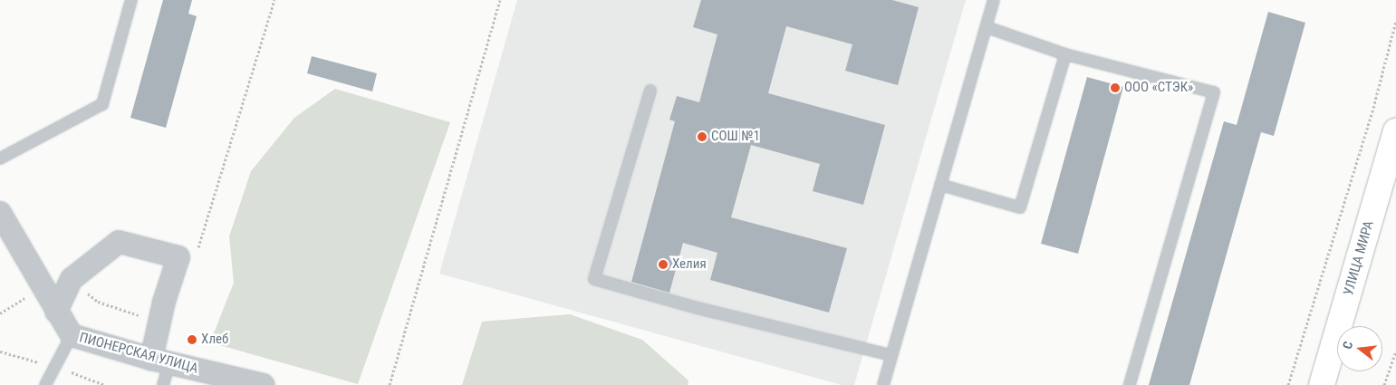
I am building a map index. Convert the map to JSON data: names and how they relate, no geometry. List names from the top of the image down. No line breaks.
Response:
{"streets":{"main road":["УЛИЦА МИРА"],"street":["ПИОНЕРСКАЯ УЛИЦА"]},"places":["ООО «СТЭК»","СОШ №1","Хелия","Хлеб"],"north":"left"}
